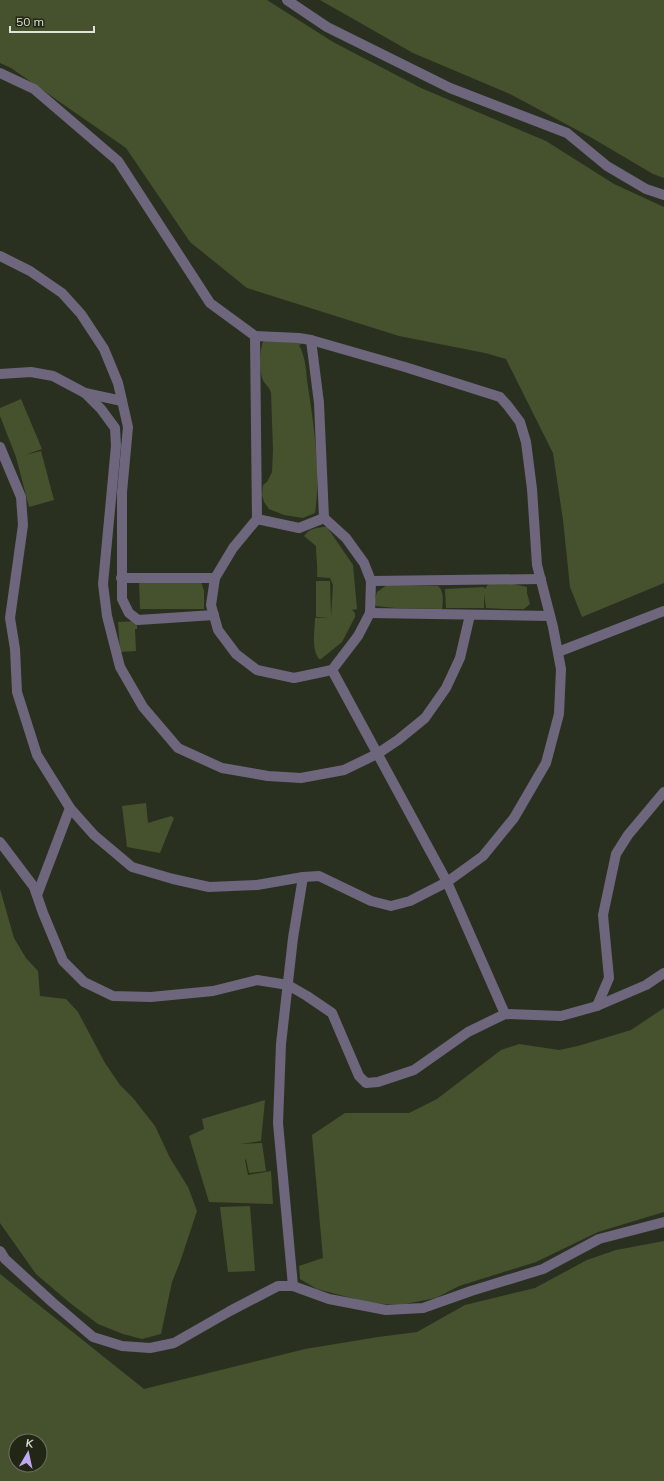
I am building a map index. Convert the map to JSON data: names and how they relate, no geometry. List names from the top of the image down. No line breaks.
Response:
{"scale_bar":"50 m","north":"top"}
